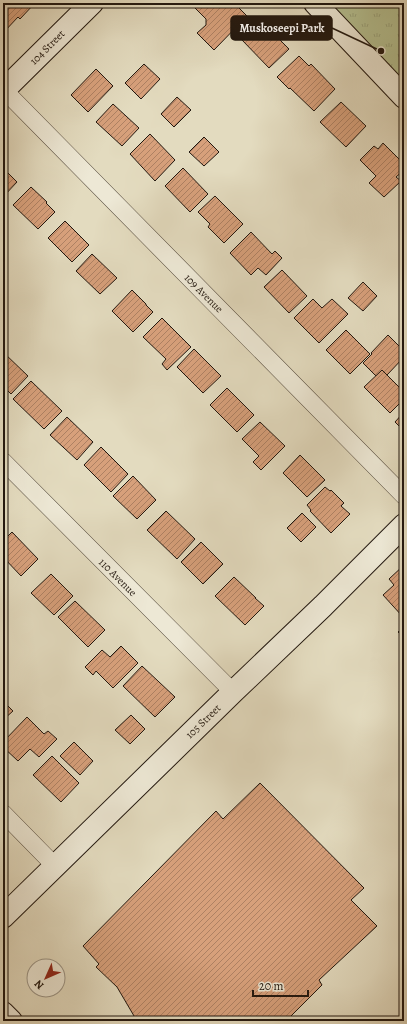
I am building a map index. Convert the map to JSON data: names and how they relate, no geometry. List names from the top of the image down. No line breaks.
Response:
{"streets":{"street":["104 Street","109 Avenue","110 Avenue","105 Street"]},"crossings":[["104 Street","109 Avenue"],["110 Avenue","105 Street"]],"places":["Muskoseepi Park"],"scale_bar":"20 m","north":"bottom left"}
